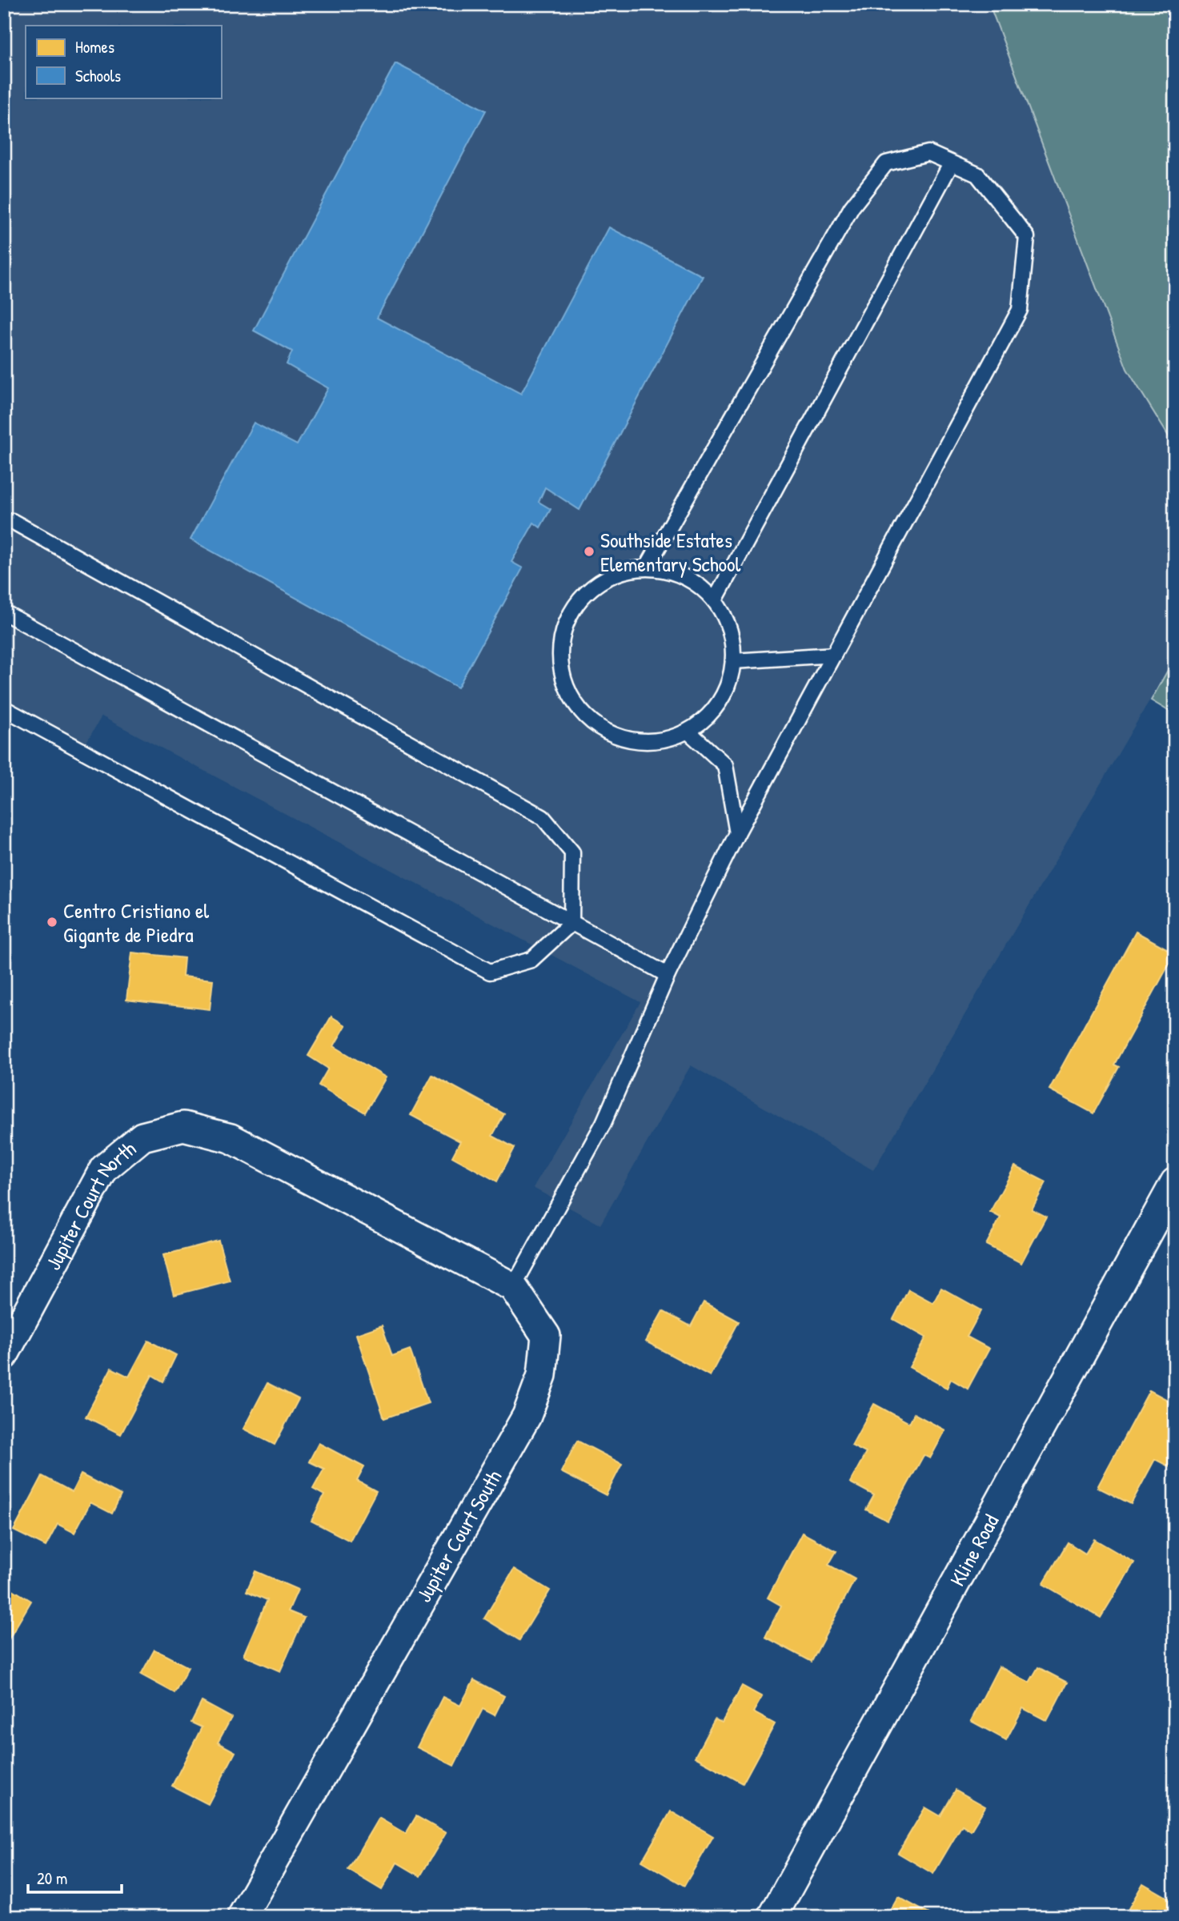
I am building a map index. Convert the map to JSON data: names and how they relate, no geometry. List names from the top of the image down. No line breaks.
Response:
{"streets":{"street":["Jupiter Court North","Jupiter Court South","Kline Road"]},"crossings":[["Jupiter Court North","Jupiter Court South"]],"places":["Southside Estates Elementary School","Centro Cristiano el Gigante de Piedra"],"legend":["Homes","Schools"],"scale_bar":"20 m"}
